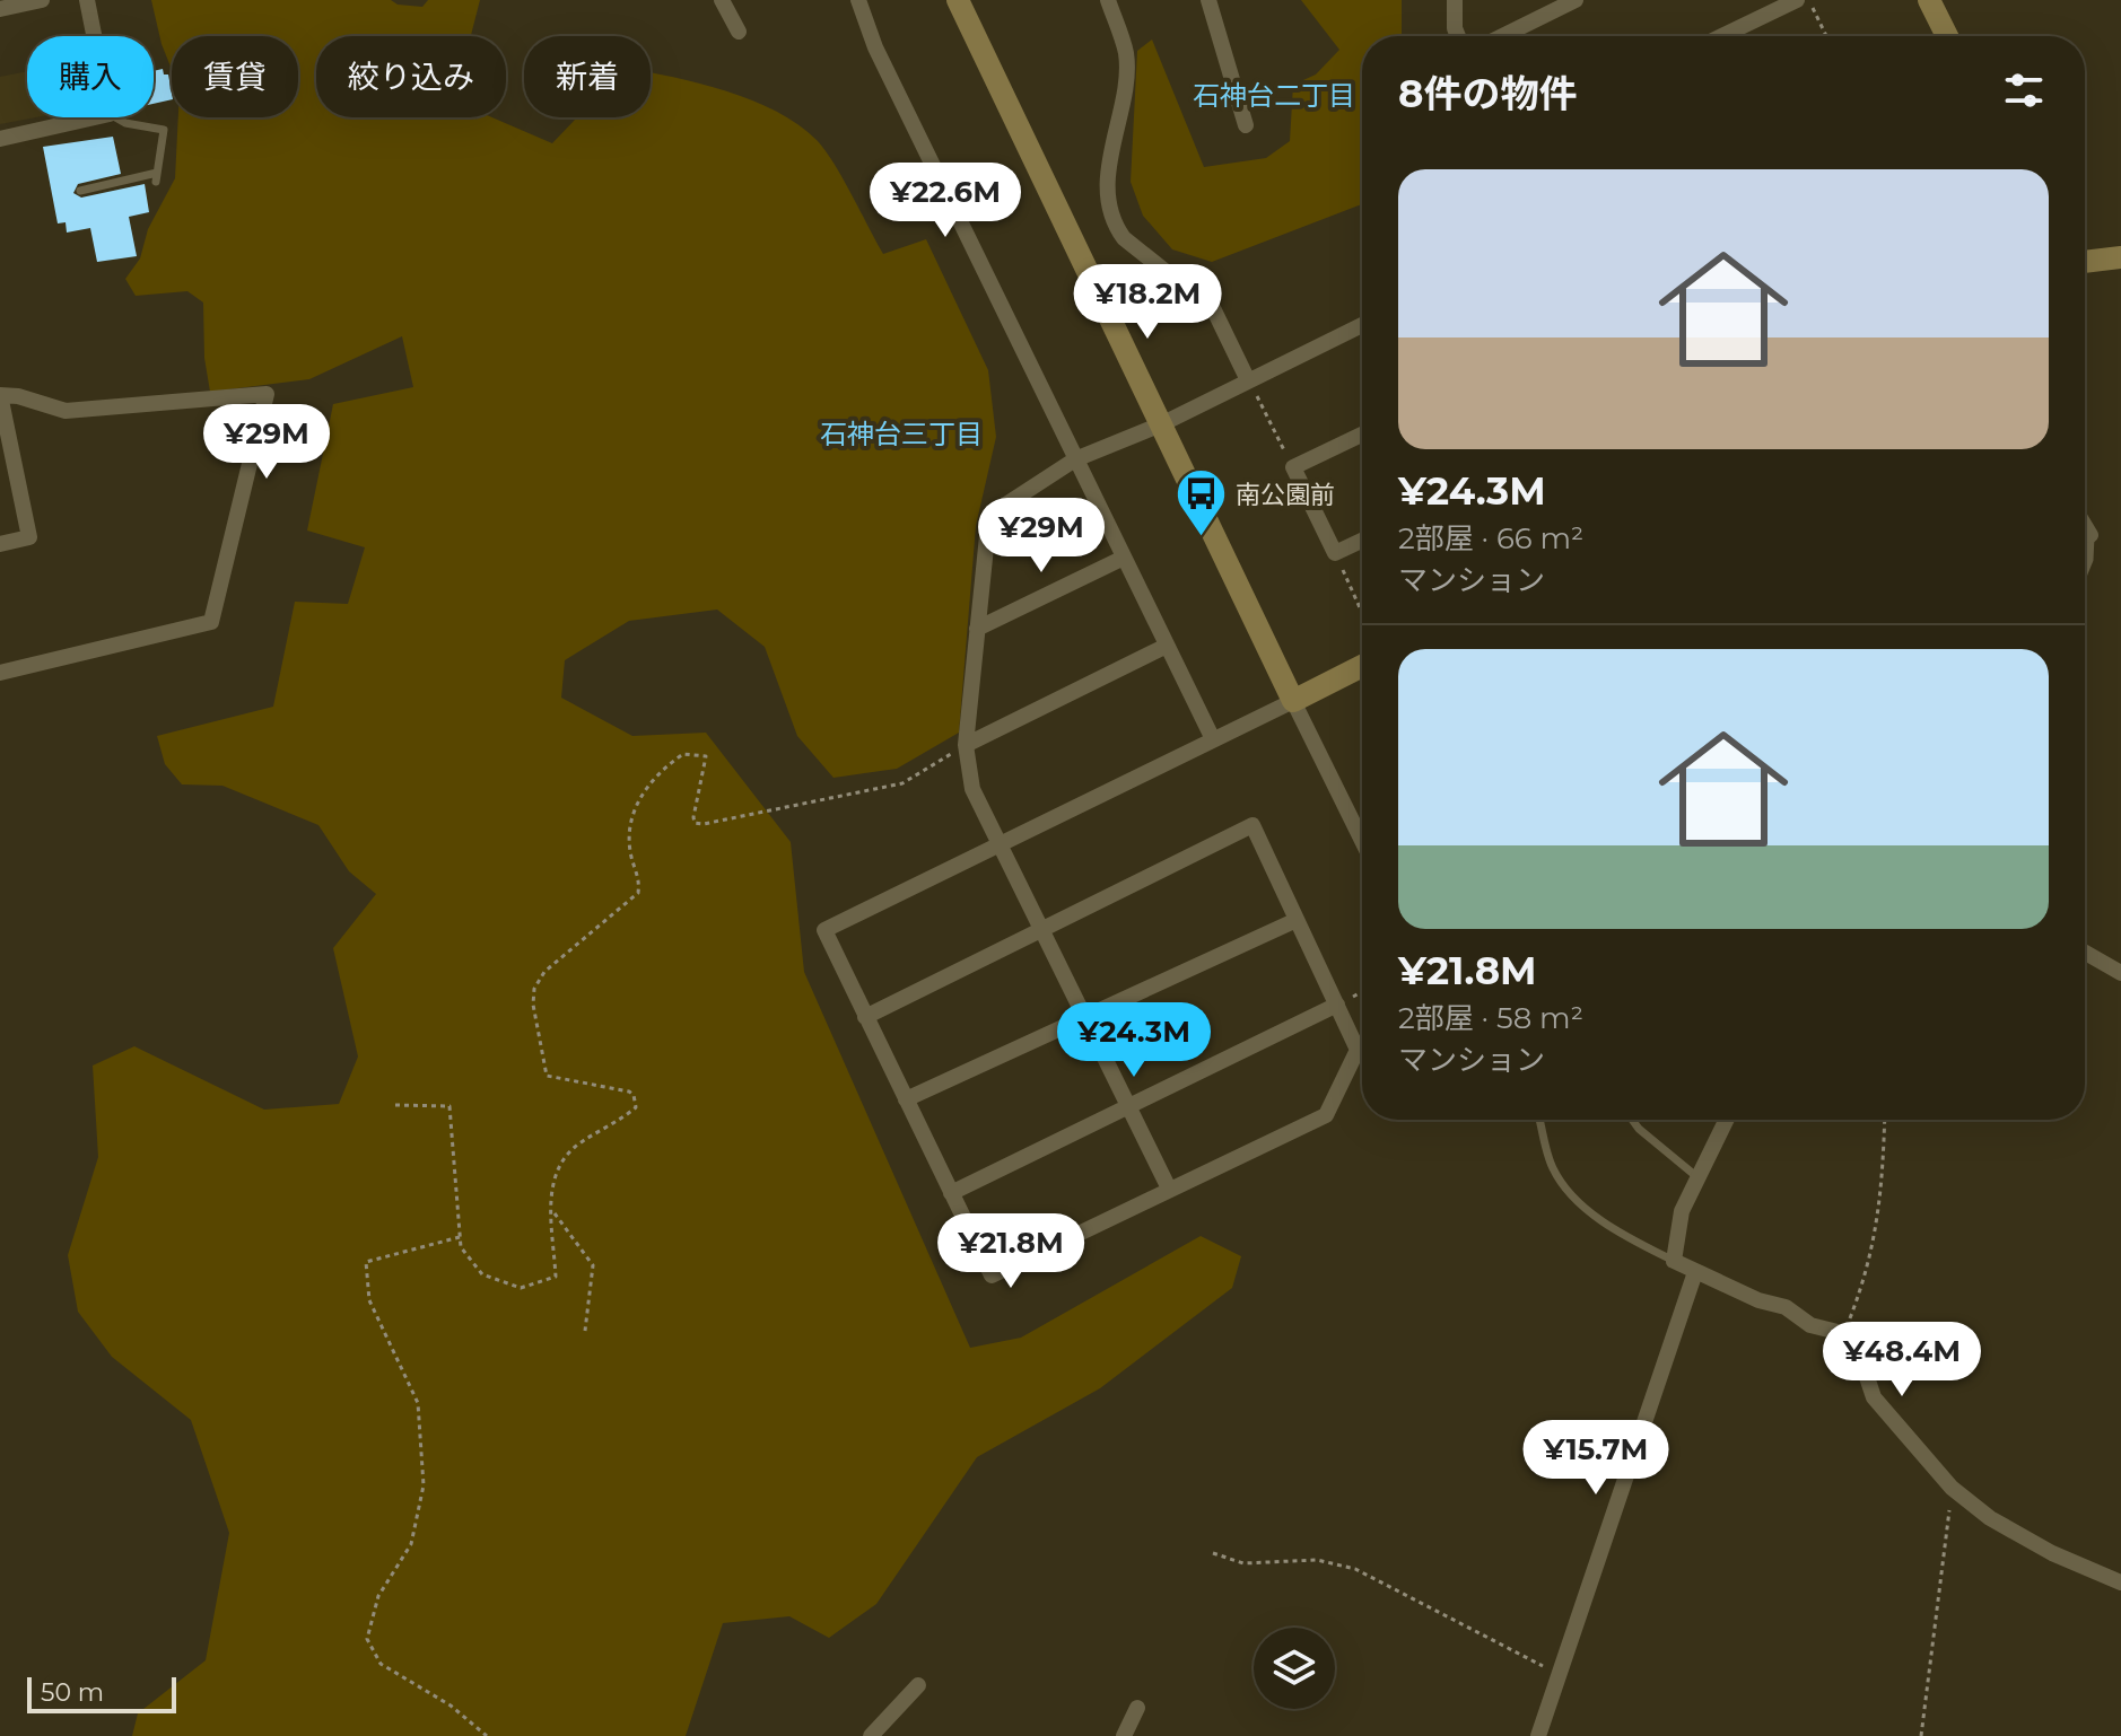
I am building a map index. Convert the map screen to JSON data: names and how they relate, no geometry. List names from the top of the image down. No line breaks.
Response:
{"districts":["石神台二丁目","石神台三丁目"],"places":{"bus stop":["南公園前"]},"scale_bar":"50 m","page":{"chip":["購入","賃貸","絞り込み","新着"],"heading":"8件の物件","list":[{"name":"¥24.3M","note":"2部屋 · 66 m² · マンション"},{"name":"¥21.8M","note":"2部屋 · 58 m² · マンション"}],"price":["¥22.6M","¥18.2M","¥29M","¥29M","¥24.3M","¥21.8M","¥48.4M","¥15.7M"],"scale":"50 m"}}
